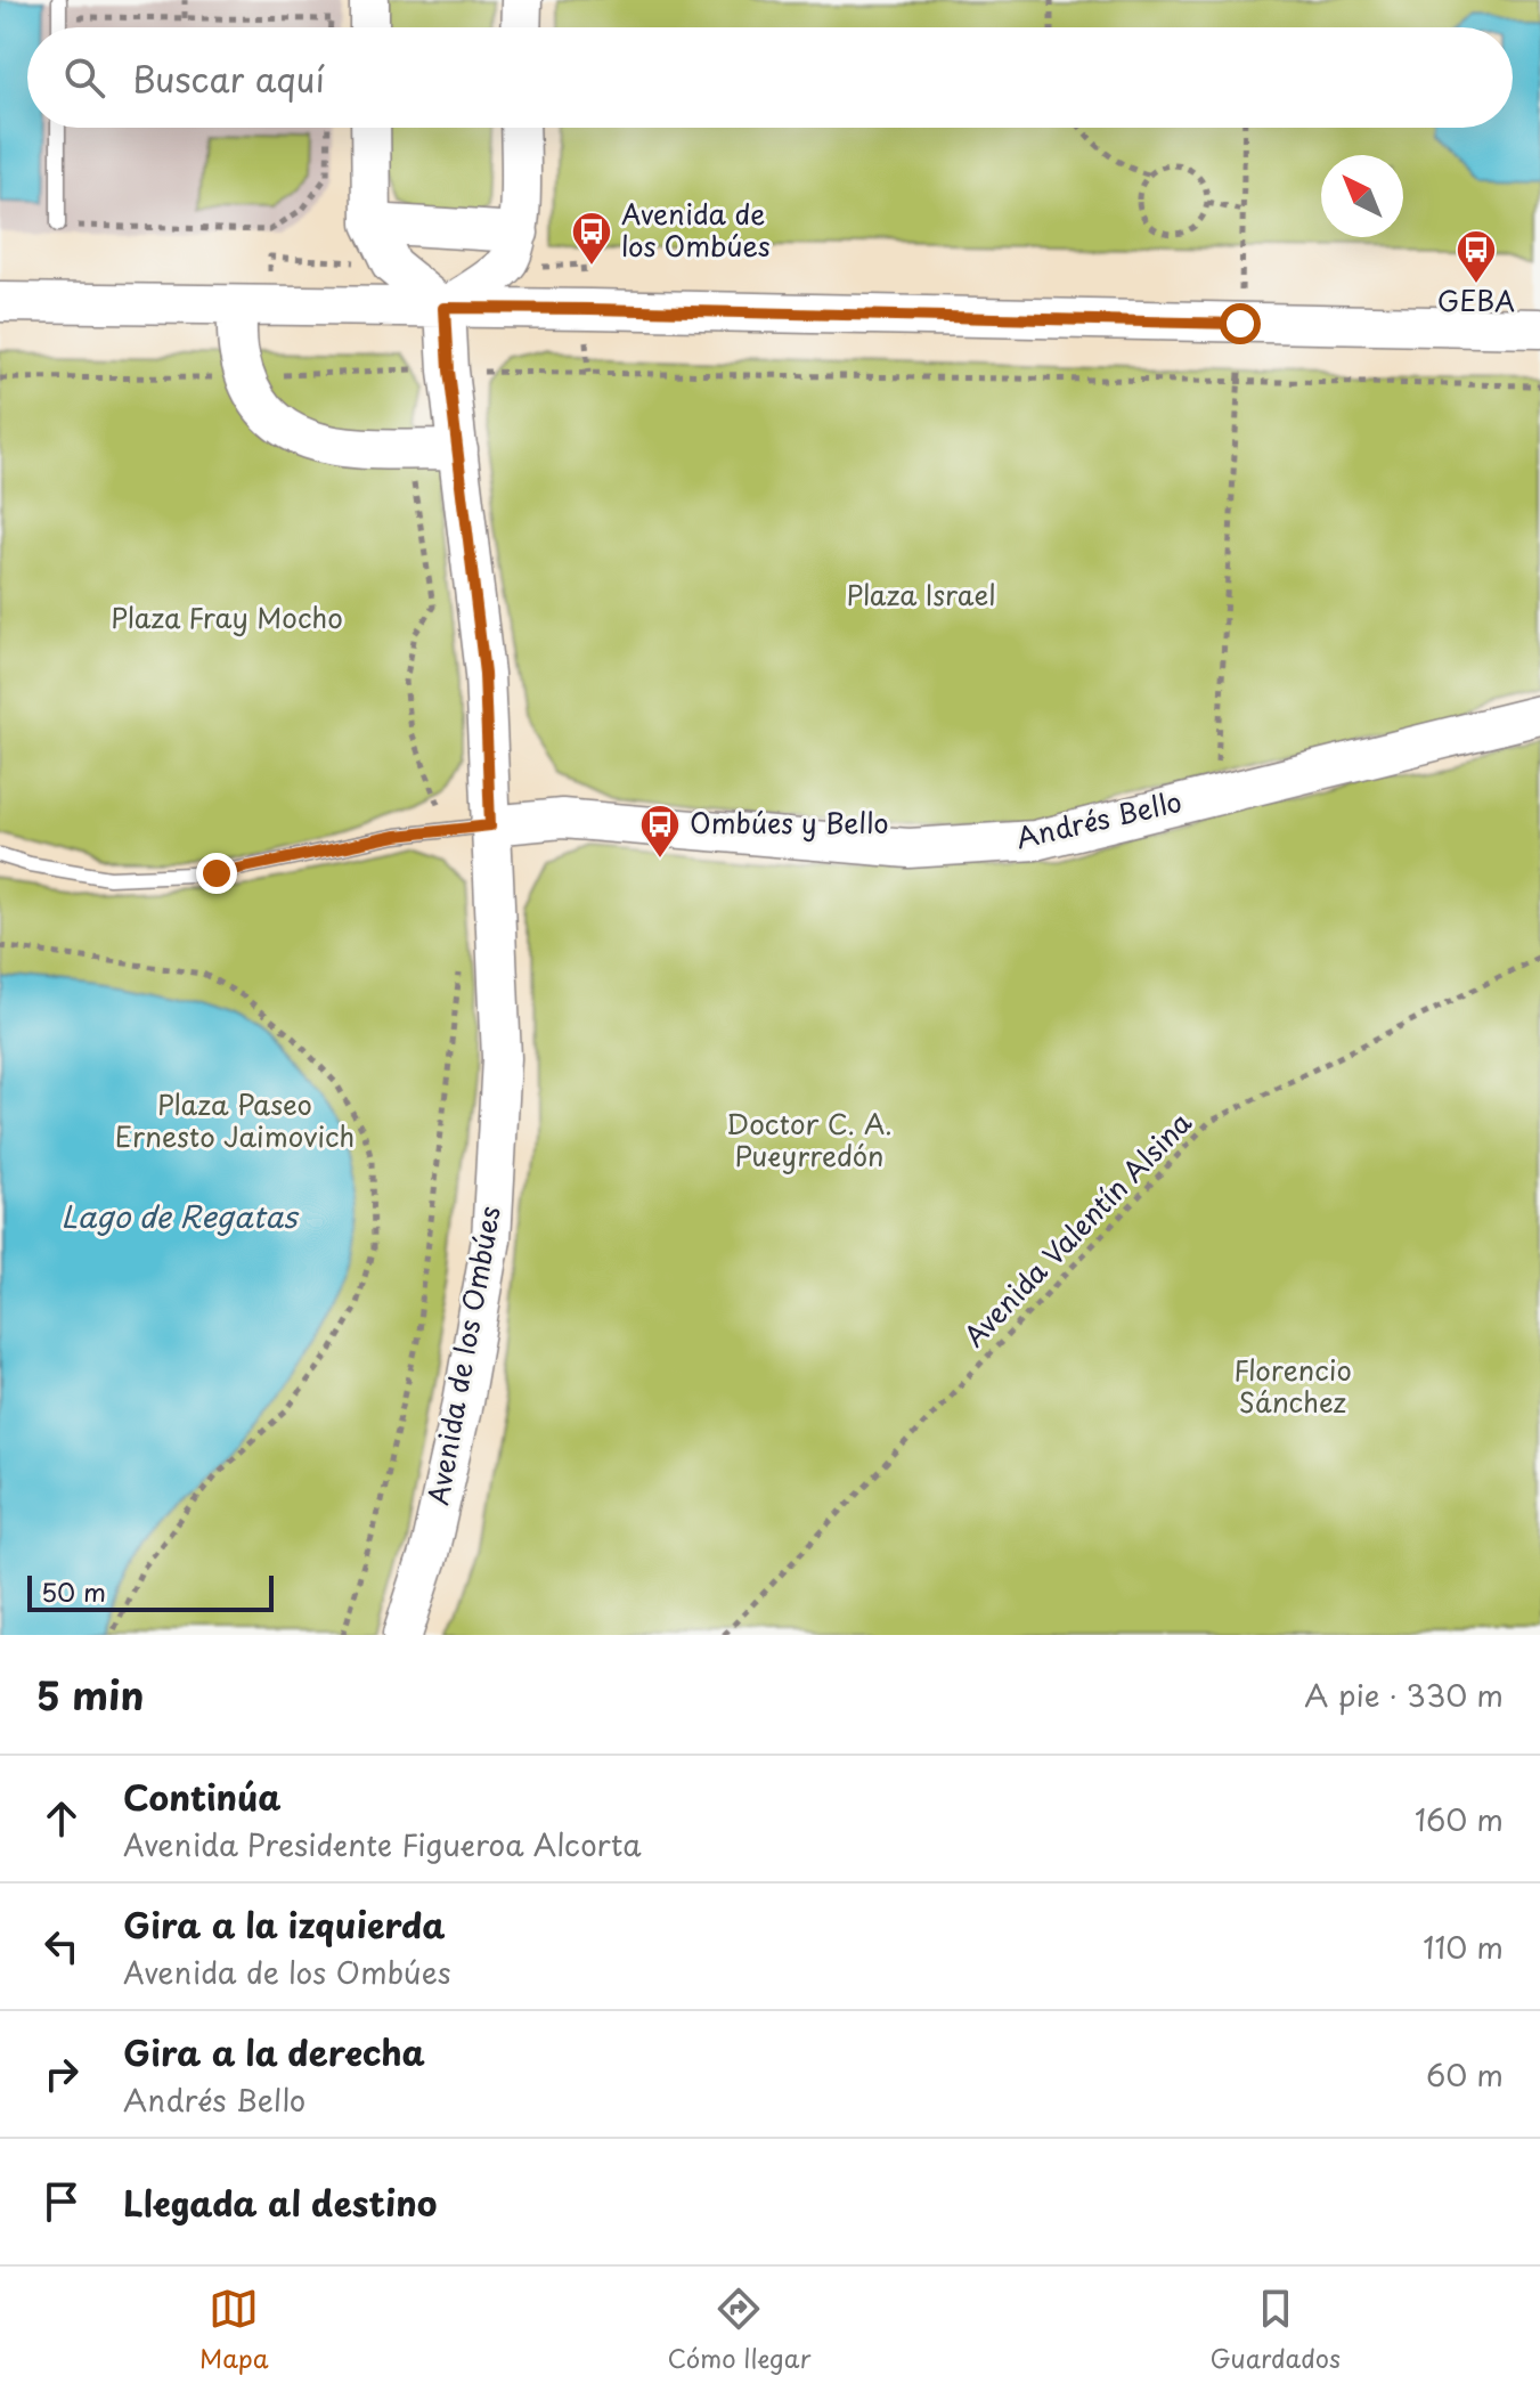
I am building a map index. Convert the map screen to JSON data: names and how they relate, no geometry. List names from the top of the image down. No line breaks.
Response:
{"streets":{"main road":["Andrés Bello","Avenida de los Ombúes"],"path":["Avenida Valentín Alsina"]},"crossings":[["Andrés Bello","Avenida de los Ombúes"]],"water":["Lago de Regatas"],"parks":["Plaza Israel","Plaza Fray Mocho","Plaza Paseo Ernesto Jaimovich","Doctor C. A. Pueyrredón","Florencio Sánchez"],"places":{"bus stop":["Avenida de los Ombúes","GEBA","Ombúes y Bello"]},"scale_bar":"50 m","north":"top left","page":{"search":"Buscar aquí","scale":"50 m","heading":["5 min","A pie · 330 m"],"list":[["Continúa","Avenida Presidente Figueroa Alcorta","160 m"],["Gira a la izquierda","Avenida de los Ombúes","110 m"],["Gira a la derecha","Andrés Bello","60 m"],"Llegada al destino"],"nav":["Mapa","Cómo llegar","Guardados"]}}
